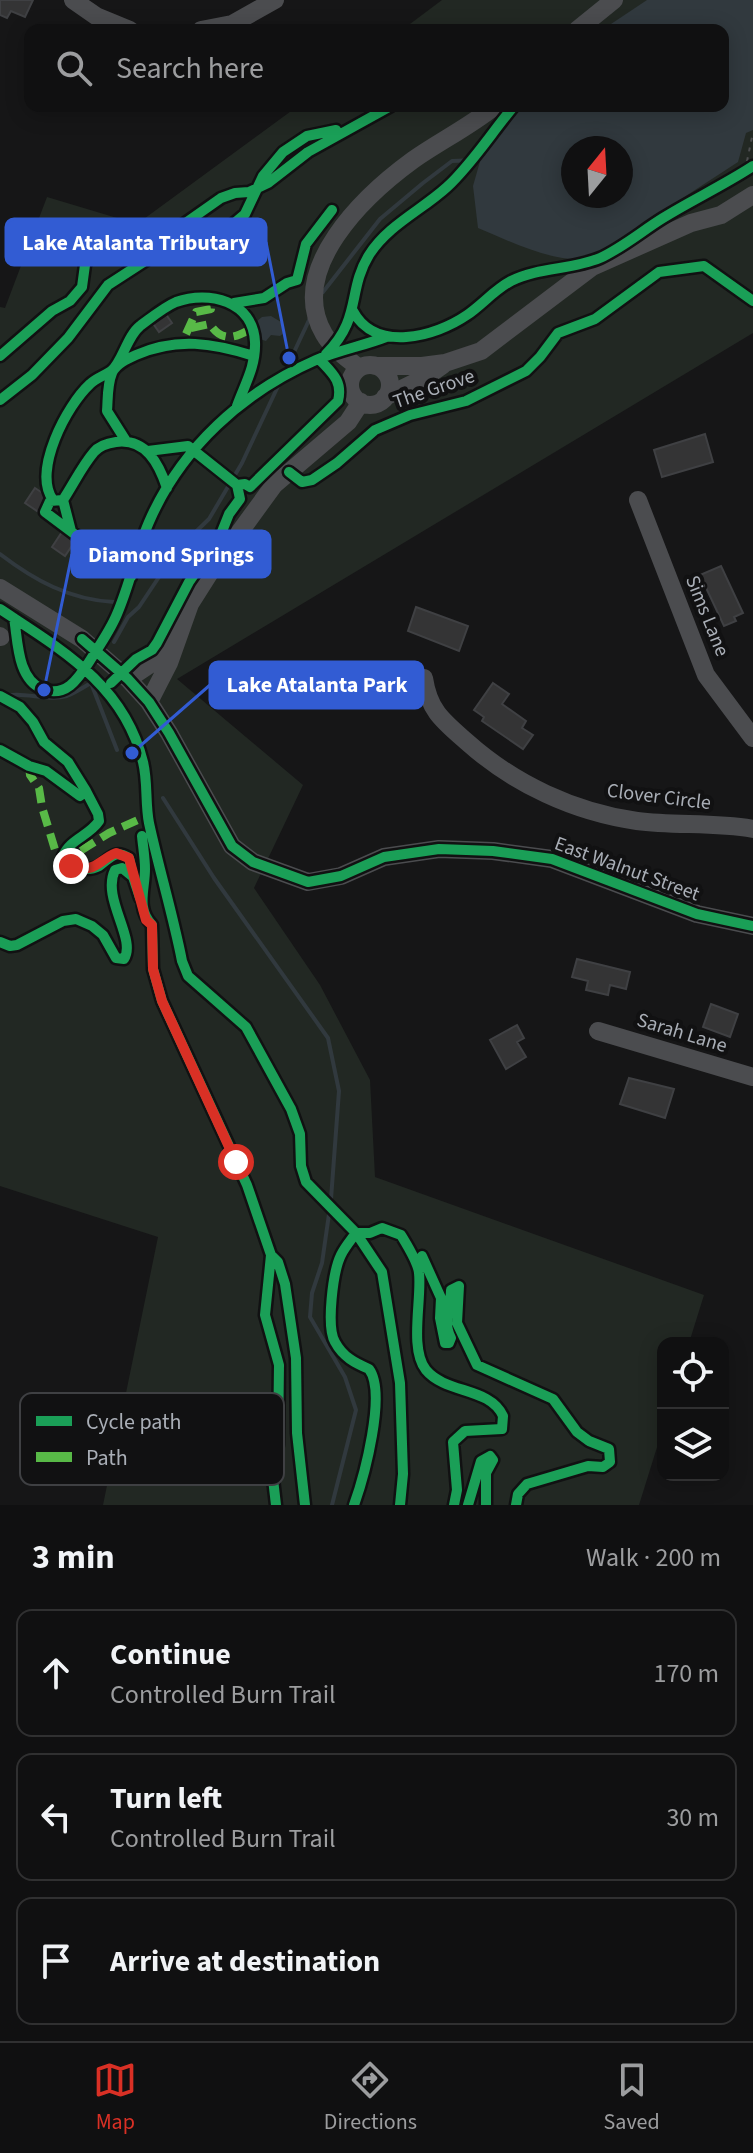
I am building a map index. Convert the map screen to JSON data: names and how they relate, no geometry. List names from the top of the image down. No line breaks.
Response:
{"streets":{"street":["Sims Lane","Clover Circle","East Walnut Street","Sarah Lane"],"cycle path":["The Grove"]},"places":["Lake Atalanta Tributary","Diamond Springs","Lake Atalanta Park"],"legend":["Cycle path","Path"],"north":"top","page":{"search":"Search here","heading":["3 min","Walk · 200 m"],"list":[["Continue","Controlled Burn Trail","170 m"],["Turn left","Controlled Burn Trail","30 m"],"Arrive at destination"],"nav":["Map","Directions","Saved"]}}
